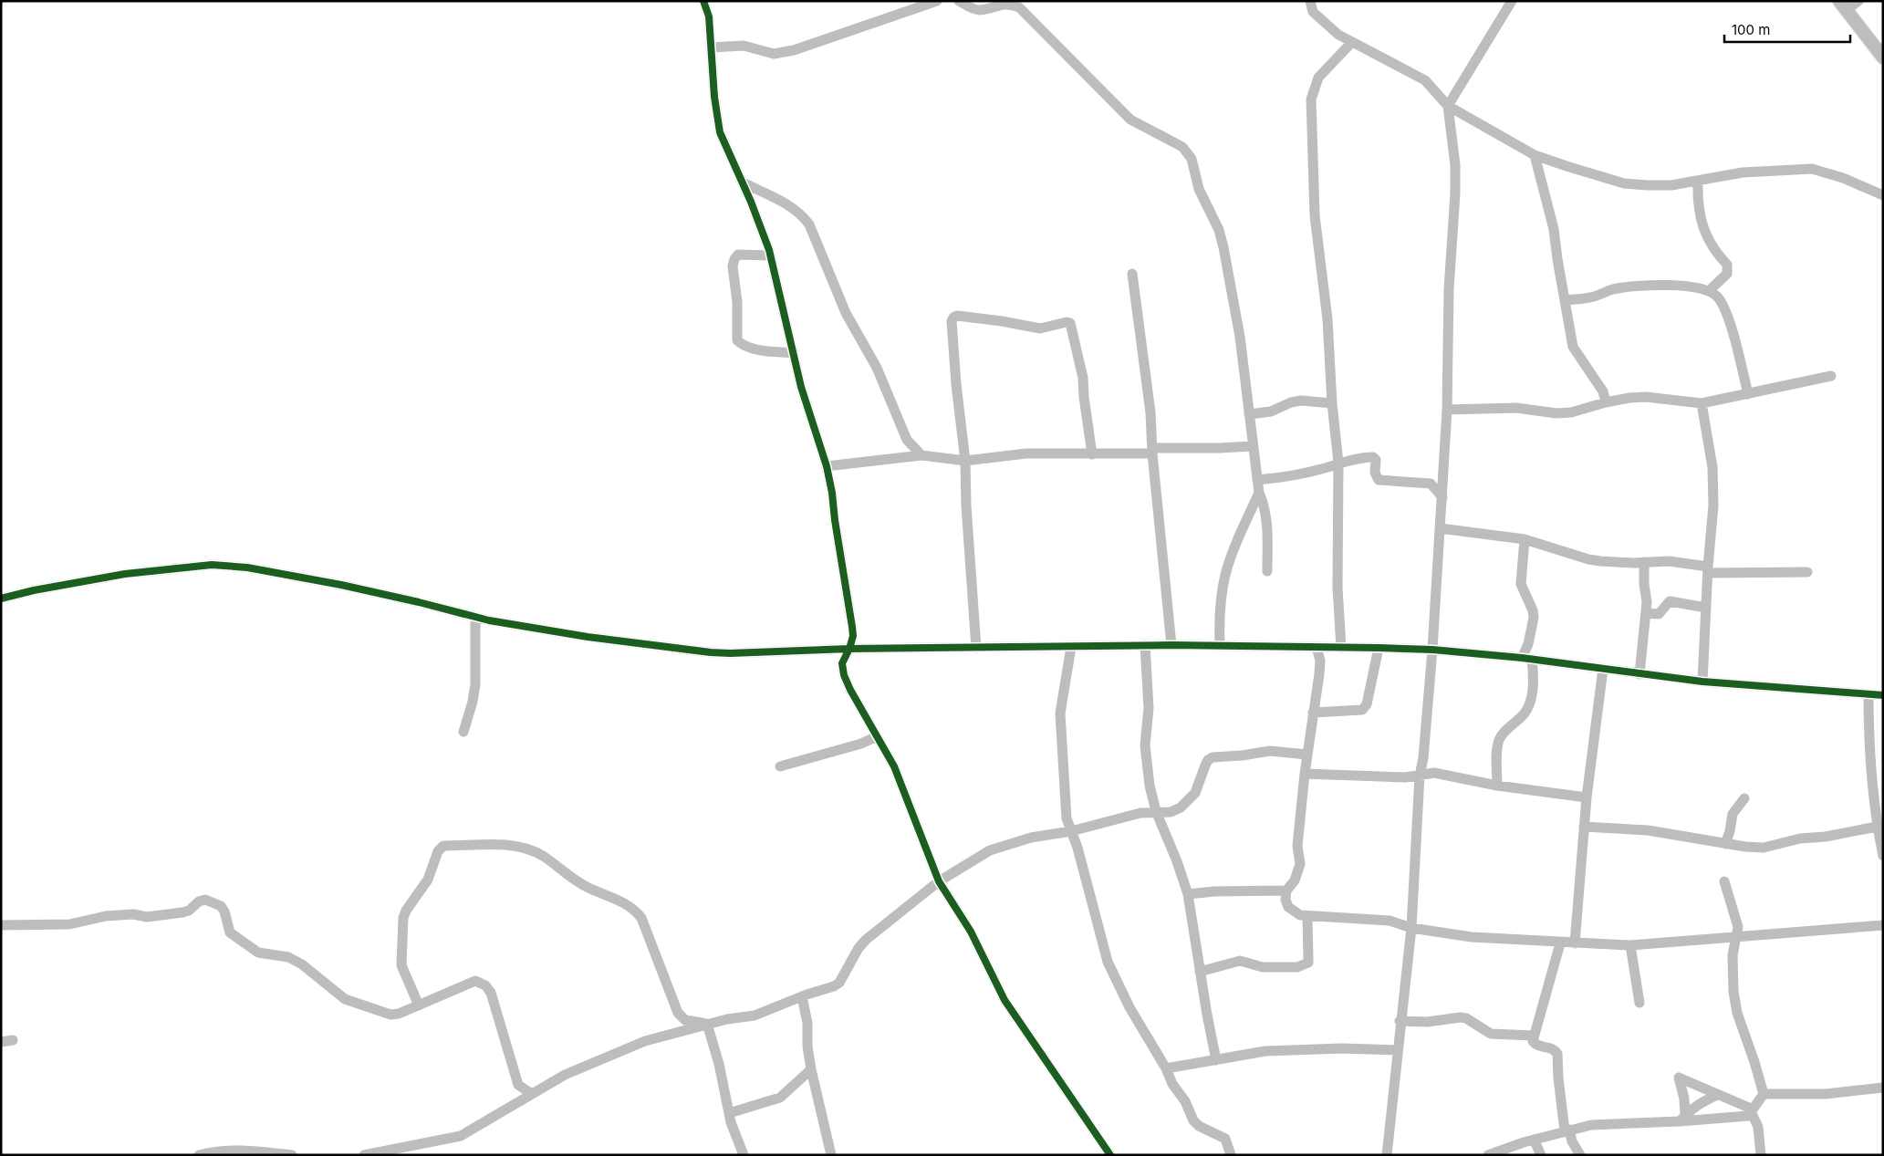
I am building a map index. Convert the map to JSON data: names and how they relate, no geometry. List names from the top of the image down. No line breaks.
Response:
{"scale_bar":"100 m"}
